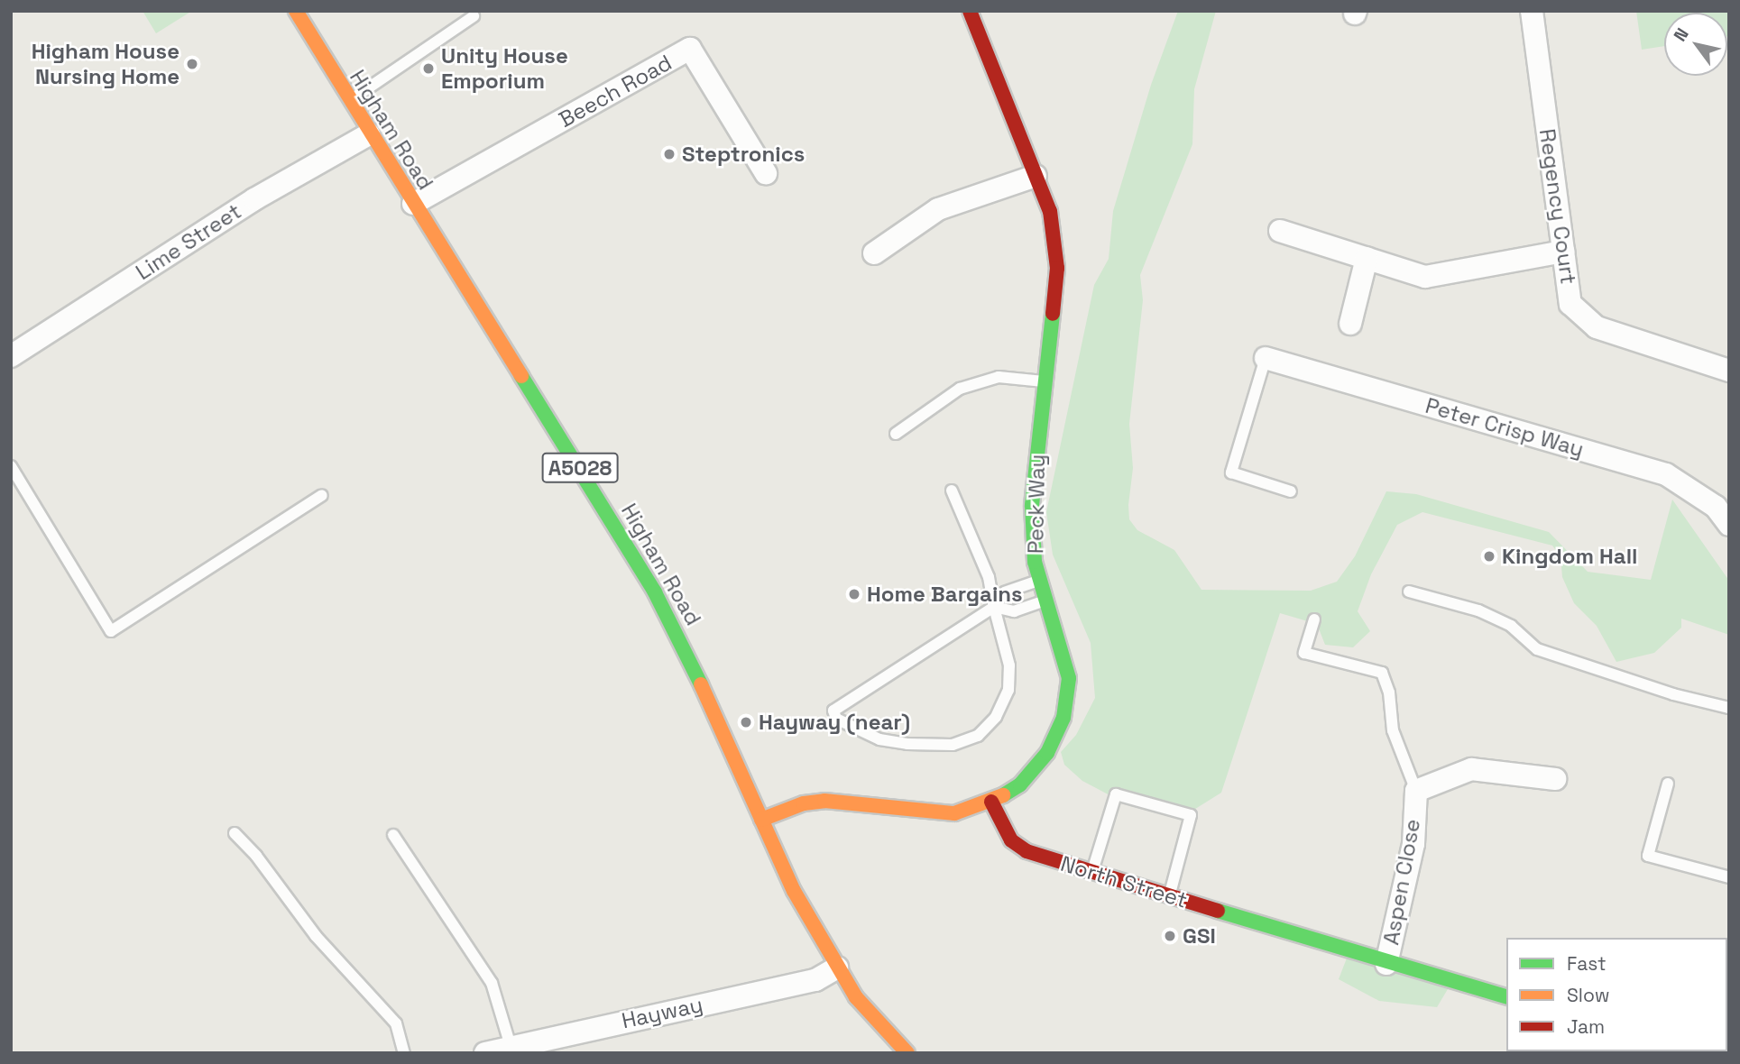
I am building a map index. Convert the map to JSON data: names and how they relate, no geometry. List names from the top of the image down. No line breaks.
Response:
{"streets":{"street":["Beech Road","Higham Road","Regency Court","Lime Street","Peter Crisp Way","A5028","Peck Way","North Street","Aspen Close","Hayway"]},"crossings":[["Beech Road","Higham Road"],["Higham Road","Lime Street"],["Higham Road","Hayway"],["Peck Way","North Street"],["North Street","Aspen Close"]],"places":["Higham House Nursing Home","Unity House Emporium","Steptronics","Kingdom Hall","Home Bargains","Hayway (near)","GSI"],"legend":["Fast","Slow","Jam"],"north":"top left"}
